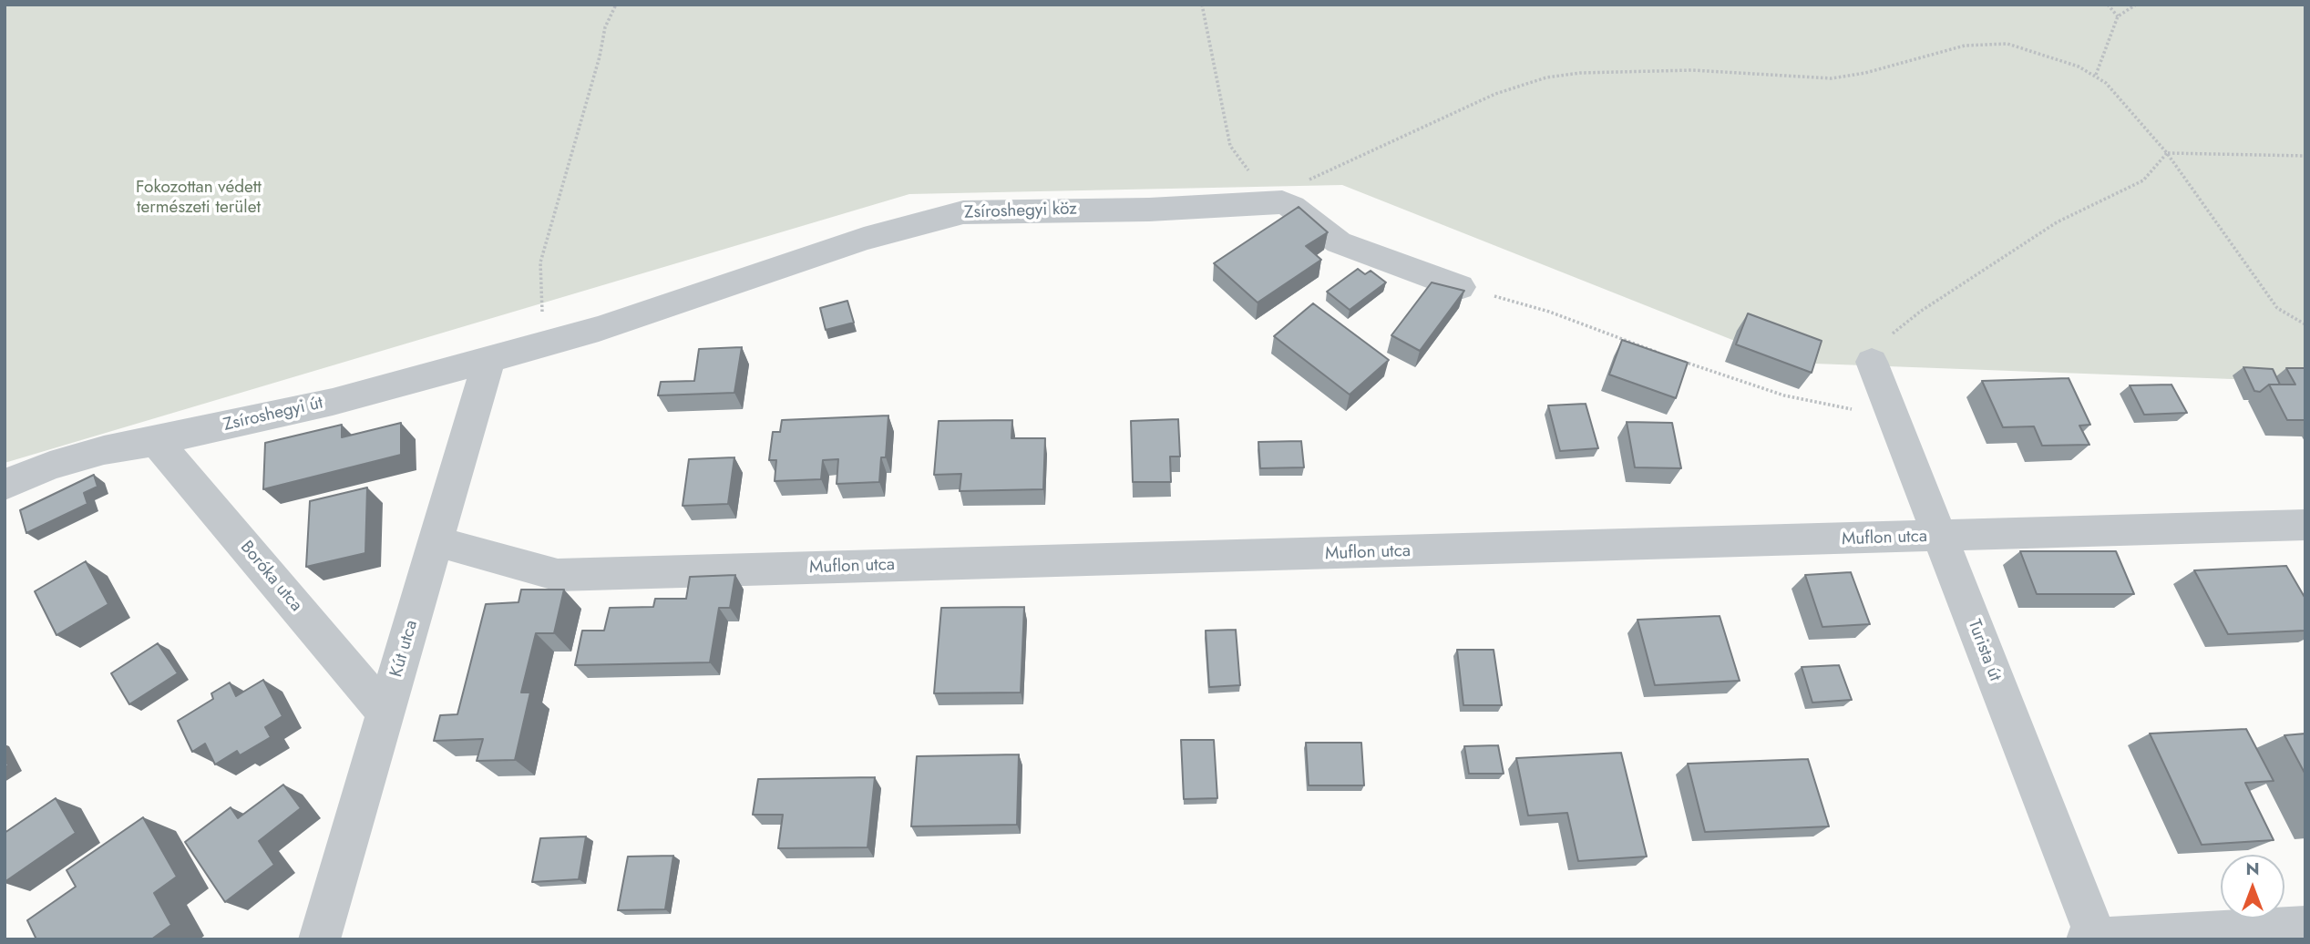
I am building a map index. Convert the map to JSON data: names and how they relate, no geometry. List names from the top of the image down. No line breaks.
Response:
{"streets":{"street":["Zsíroshegyi köz","Zsíroshegyi út","Muflon utca","Boróka utca","Kút utca","Turista út"]},"crossings":[["Zsíroshegyi köz","Zsíroshegyi út"],["Zsíroshegyi út","Boróka utca"],["Zsíroshegyi út","Kút utca"],["Muflon utca","Kút utca"],["Muflon utca","Turista út"],["Boróka utca","Kút utca"]],"parks":["Fokozottan védett természeti terület"],"north":"top"}
